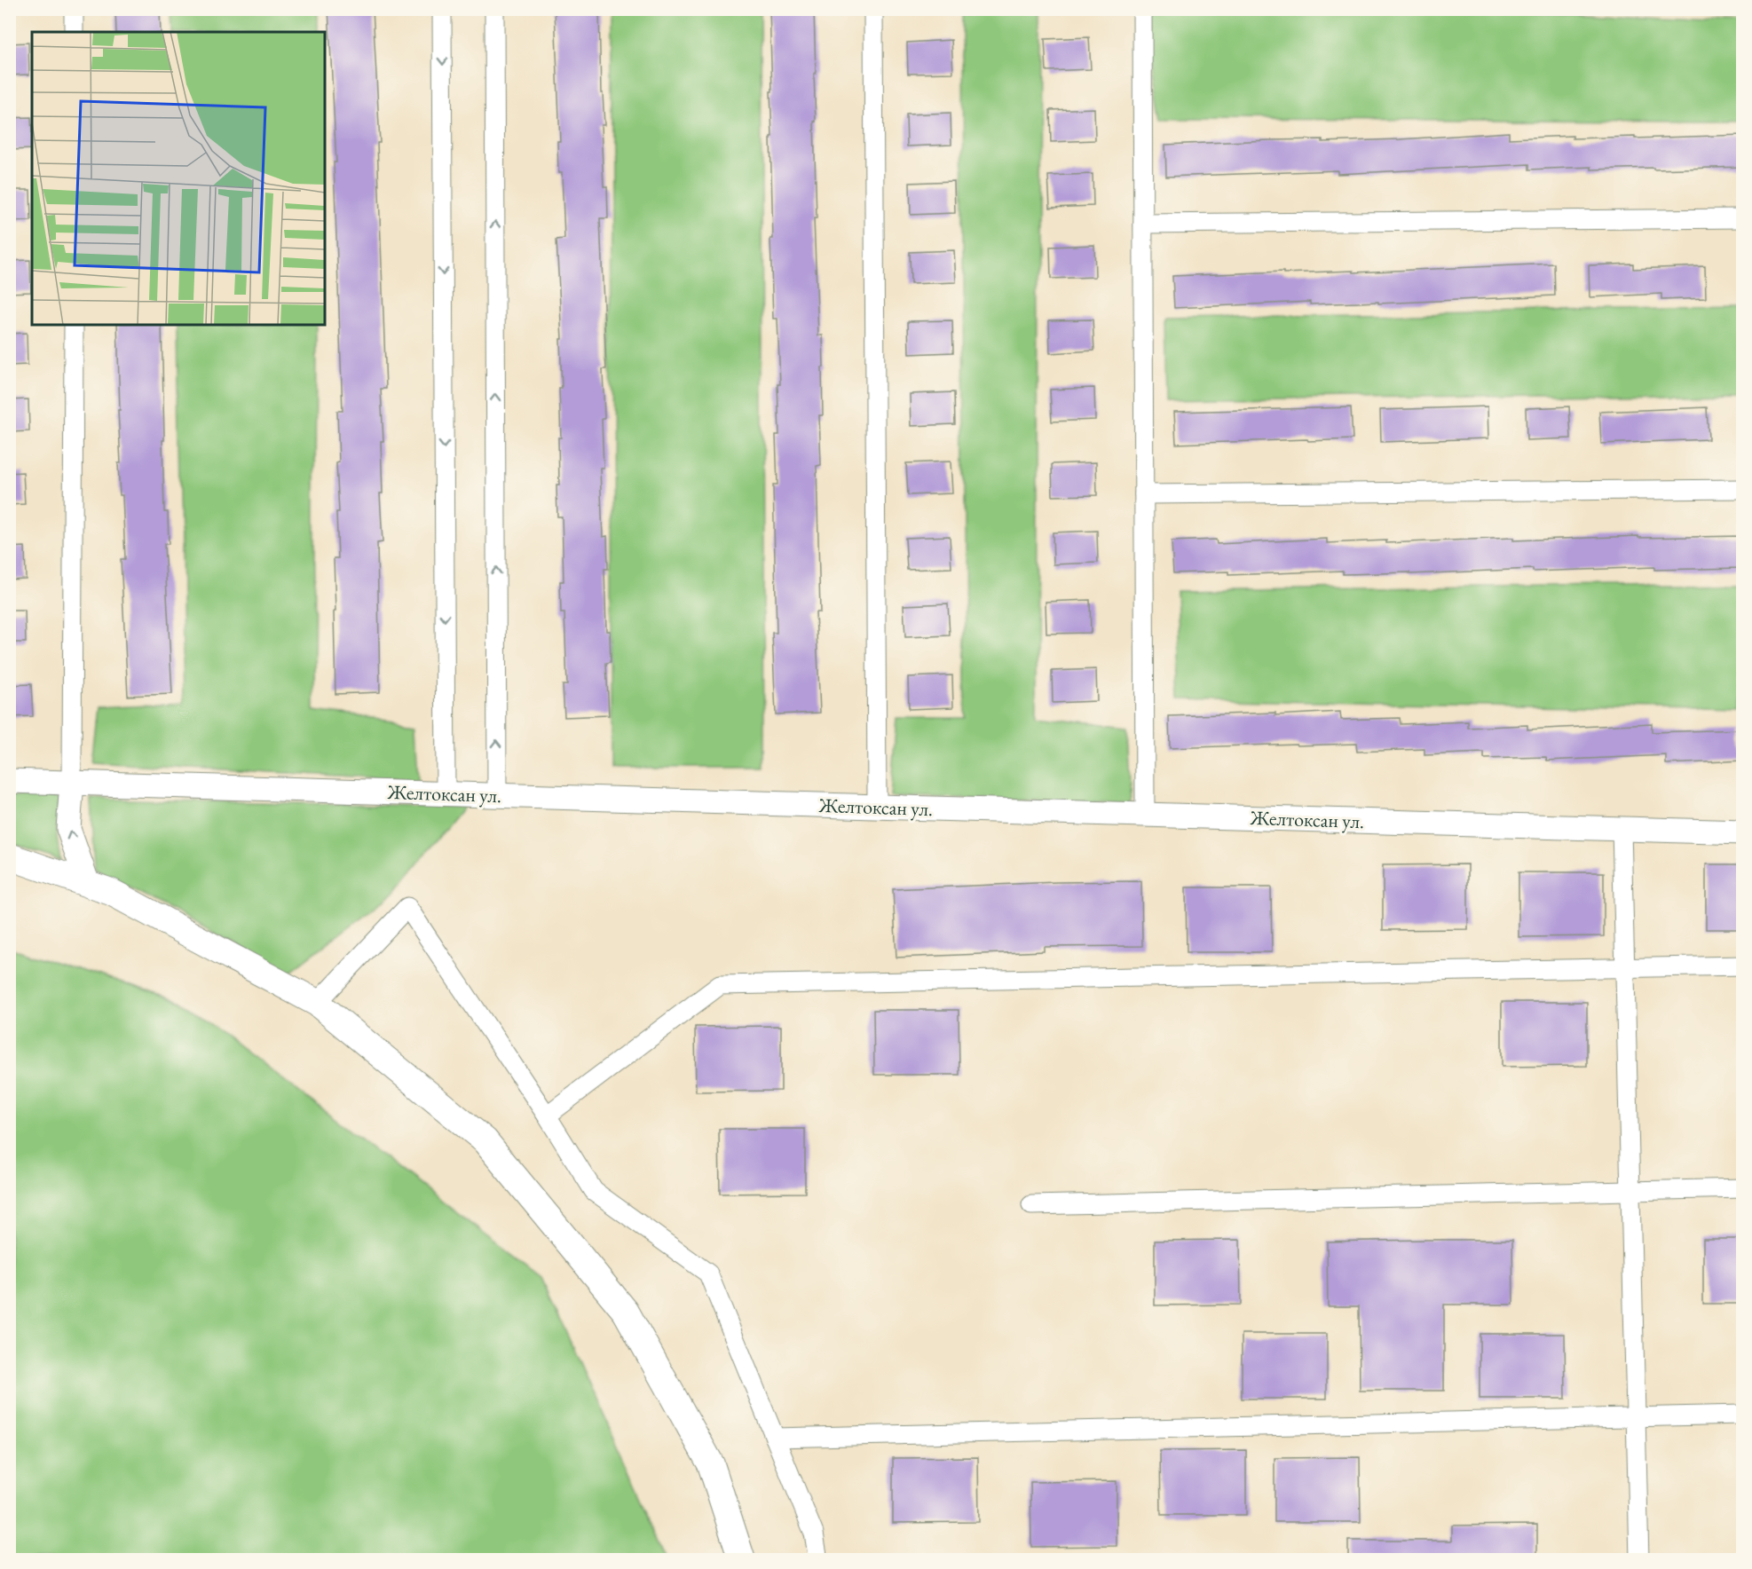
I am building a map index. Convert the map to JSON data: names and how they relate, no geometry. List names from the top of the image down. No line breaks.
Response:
{"streets":{"street":["Желтоксан ул."]}}
